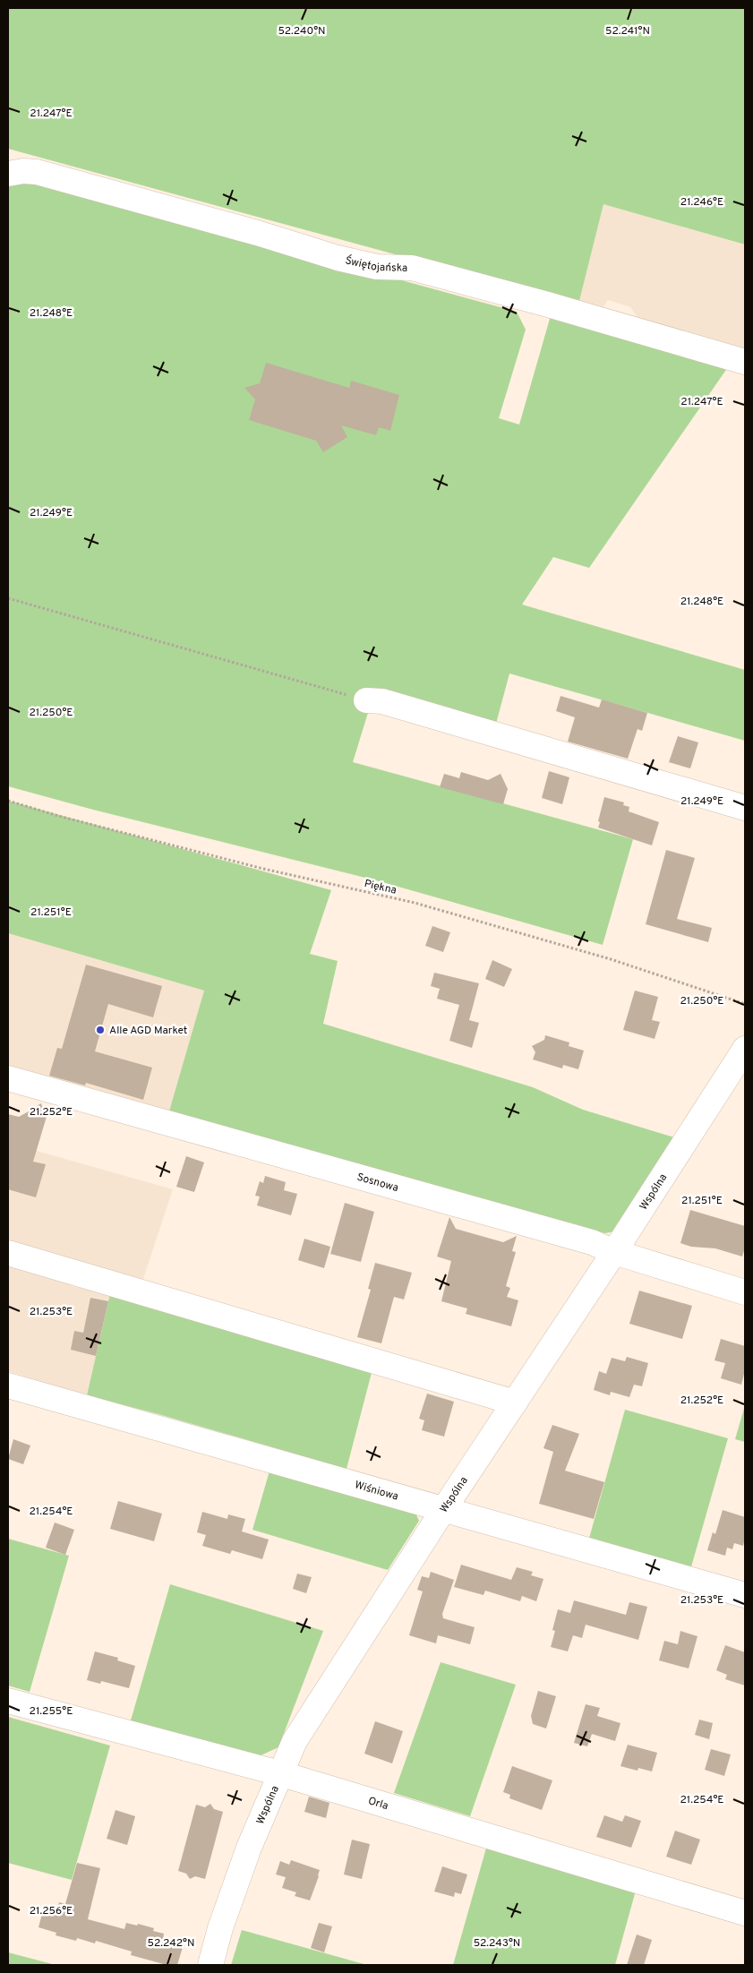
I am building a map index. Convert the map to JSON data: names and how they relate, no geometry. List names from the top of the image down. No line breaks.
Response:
{"streets":{"street":["Świętojańska","Sosnowa","Wspólna","Wiśniowa","Orla"],"path":["Piękna"]},"crossings":[["Sosnowa","Wspólna"],["Wspólna","Wiśniowa"],["Wspólna","Orla"]],"places":["Alle AGD Market"],"coordinates":["52.240°N","52.241°N","21.247°E","21.246°E","21.248°E","21.249°E","21.250°E","21.251°E","21.252°E","21.253°E","21.254°E","21.255°E","21.256°E","52.242°N","52.243°N"]}
